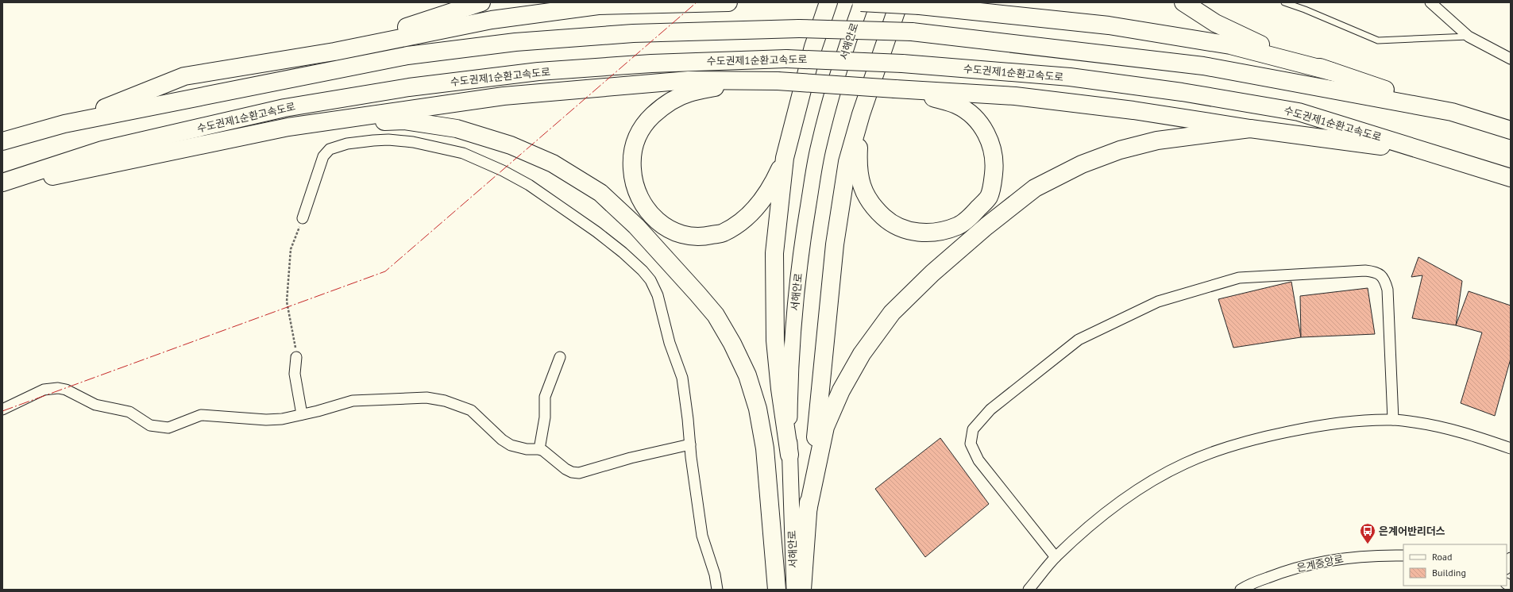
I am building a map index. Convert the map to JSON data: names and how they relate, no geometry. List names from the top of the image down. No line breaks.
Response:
{"streets":{"highway":["수도권제1순환고속도로"],"main road":["서해안로"],"street":["은계중앙로"]},"places":{"bus stop":["은계어반리더스"]},"legend":["Road","Building"]}
